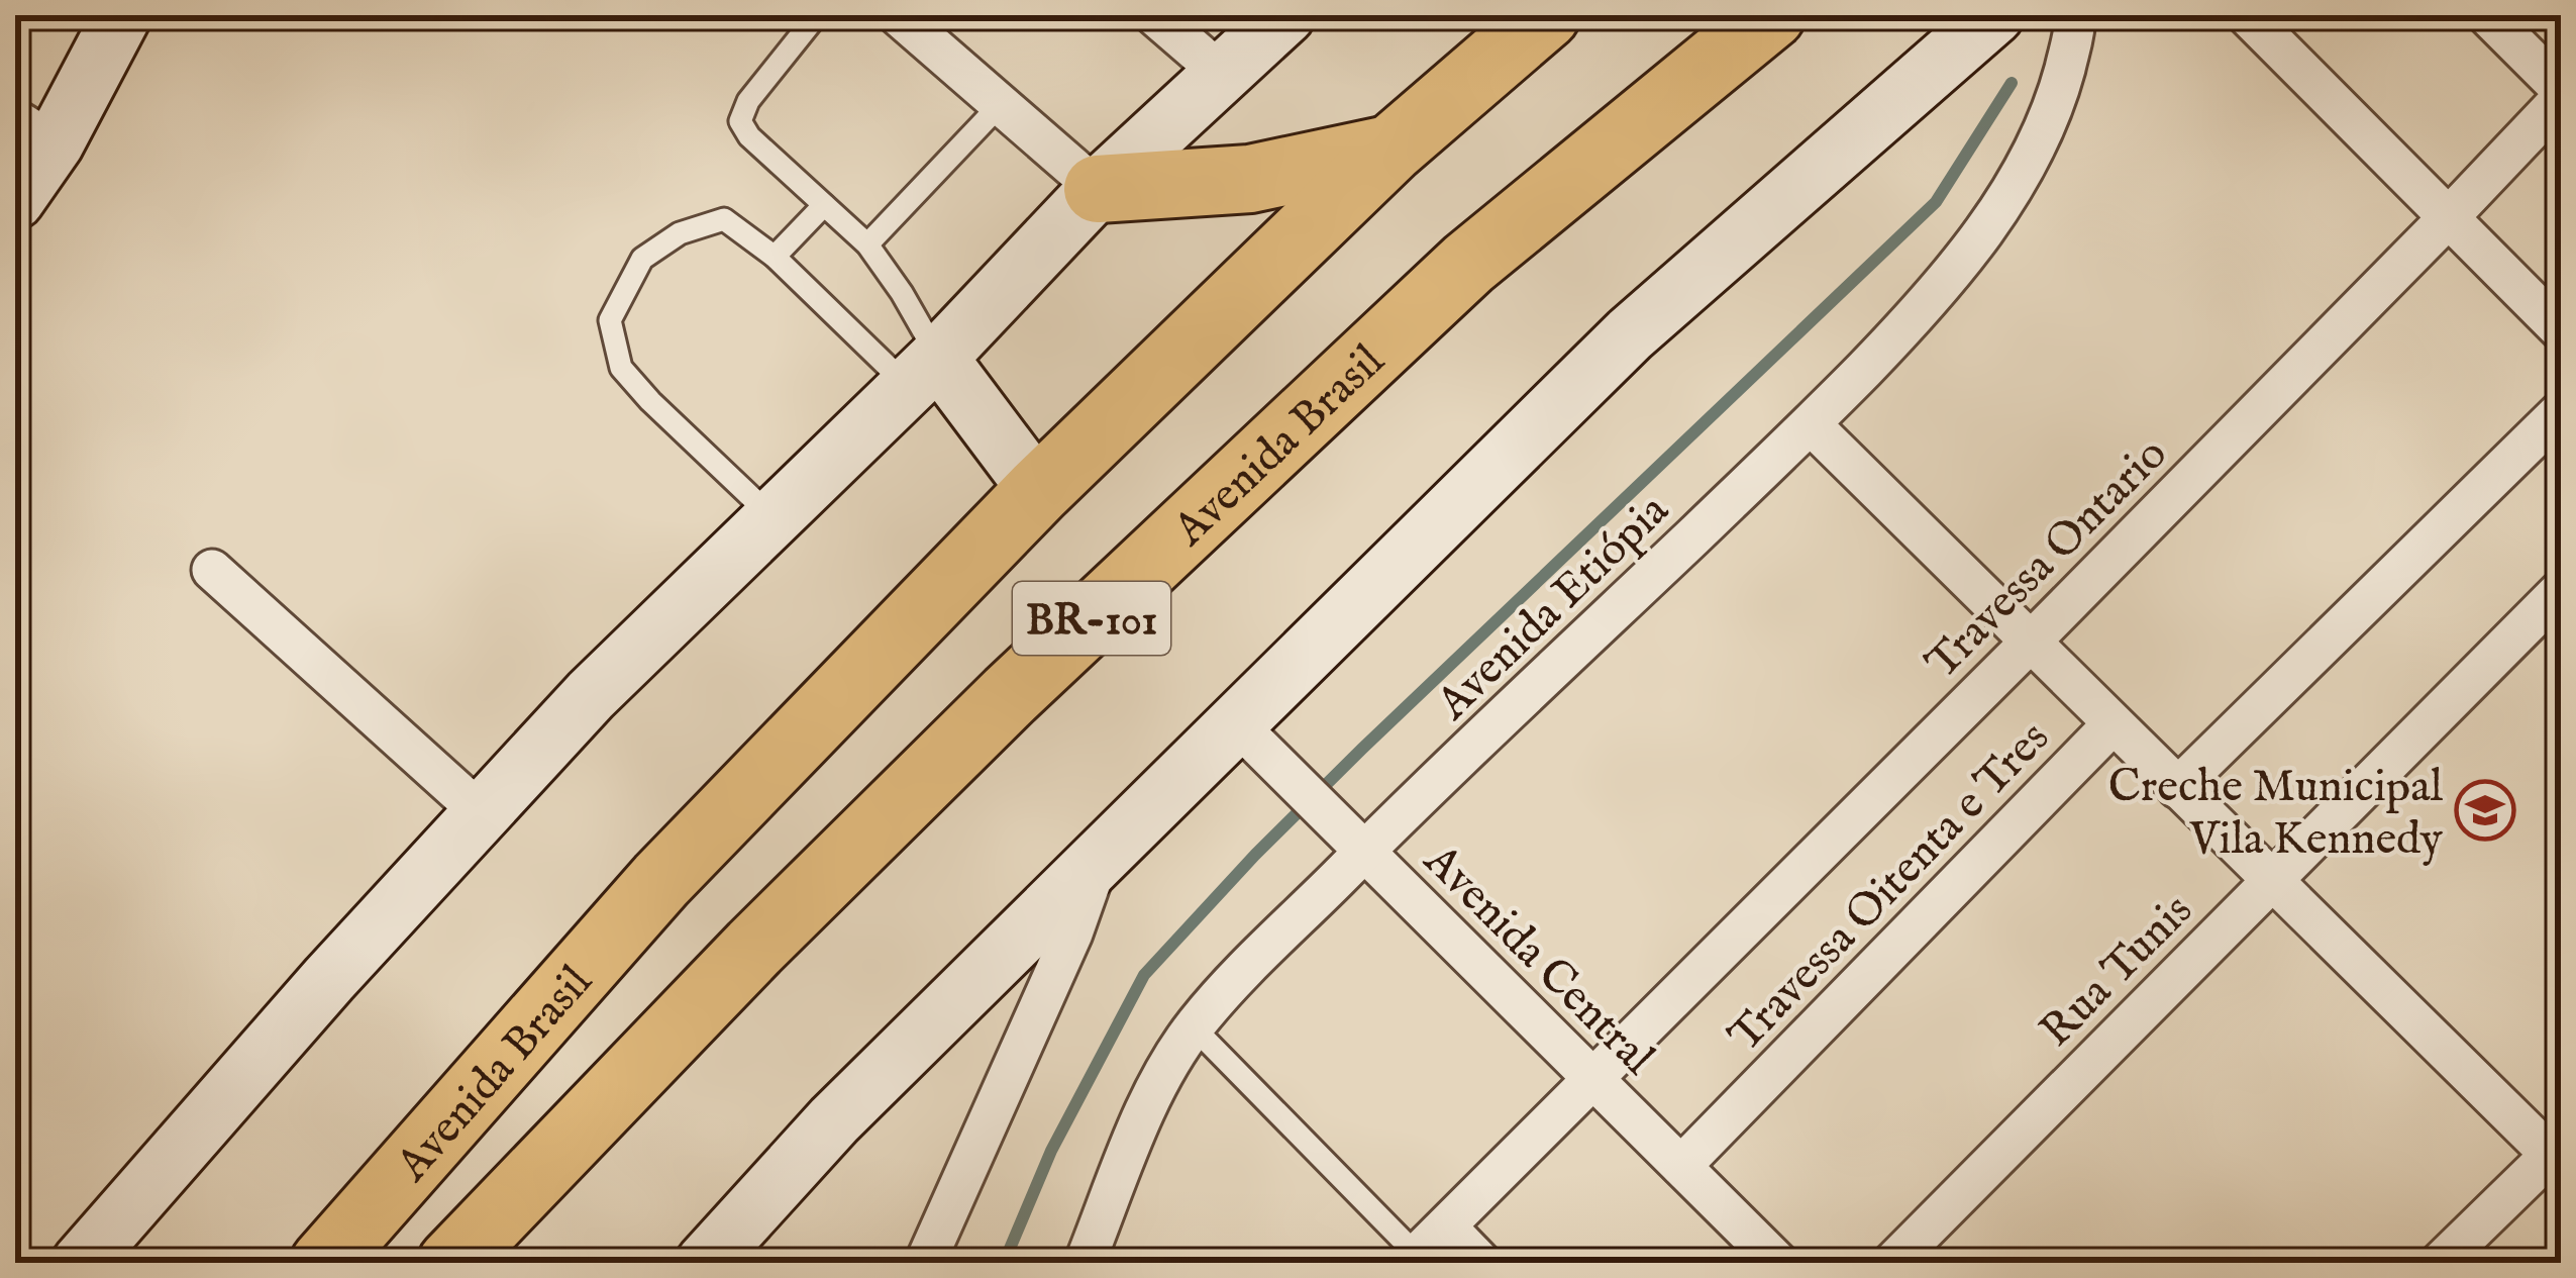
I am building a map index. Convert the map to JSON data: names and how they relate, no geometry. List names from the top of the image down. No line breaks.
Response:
{"streets":{"highway":["Avenida Brasil","BR-101"],"street":["Travessa Ontario","Avenida Etiópia","Travessa Oitenta e Tres","Avenida Central","Rua Tunis"]},"crossings":[["Travessa Ontario","Avenida Central"],["Avenida Etiópia","Avenida Central"],["Travessa Oitenta e Tres","Avenida Central"]],"places":{"school or university":["Creche Municipal Vila Kennedy"]}}
